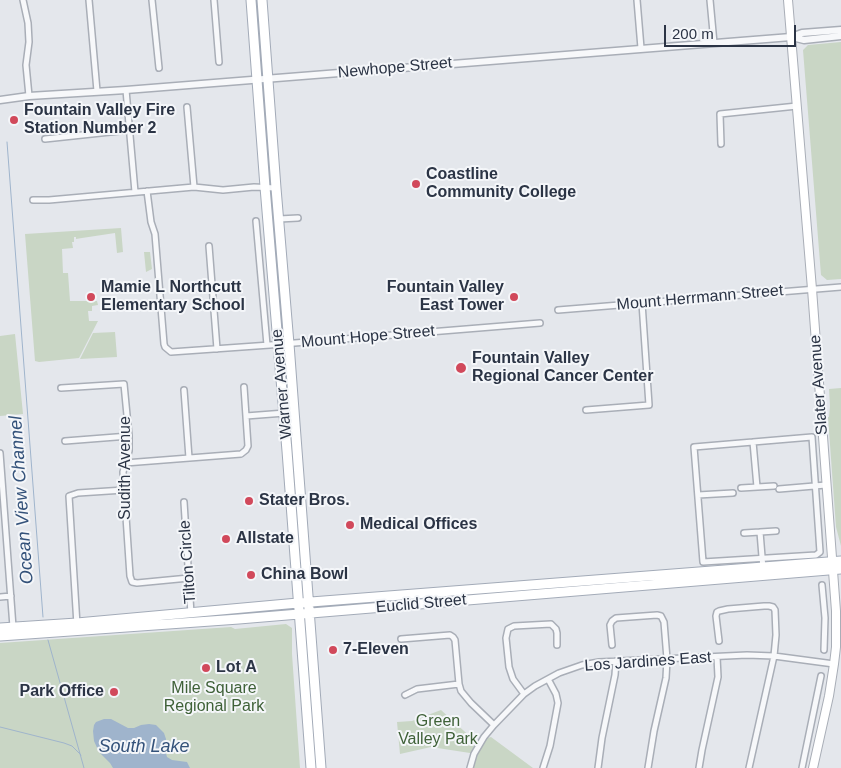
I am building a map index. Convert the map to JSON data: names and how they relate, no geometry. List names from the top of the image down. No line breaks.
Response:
{"streets":{"main road":["Warner Avenue","Slater Avenue","Euclid Street"],"street":["Newhope Street","Mount Herrmann Street","Mount Hope Street","Sudith Avenue","Tilton Circle","Los Jardines East"]},"crossings":[["Newhope Street","Warner Avenue"],["Newhope Street","Slater Avenue"],["Mount Herrmann Street","Slater Avenue"],["Mount Hope Street","Warner Avenue"],["Warner Avenue","Euclid Street"],["Slater Avenue","Euclid Street"],["Slater Avenue","Los Jardines East"],["Sudith Avenue","Tilton Circle"],["Tilton Circle","Euclid Street"]],"water":["Ocean View Channel","South Lake"],"parks":["Mile Square Regional Park","Green Valley Park"],"places":["Fountain Valley Fire Station Number 2","Coastline Community College","Mamie L Northcutt Elementary School","Fountain Valley East Tower","Fountain Valley Regional Cancer Center","Stater Bros.","Medical Offices","Allstate","China Bowl","7-Eleven","Lot A","Park Office"],"scale_bar":"200 m"}
